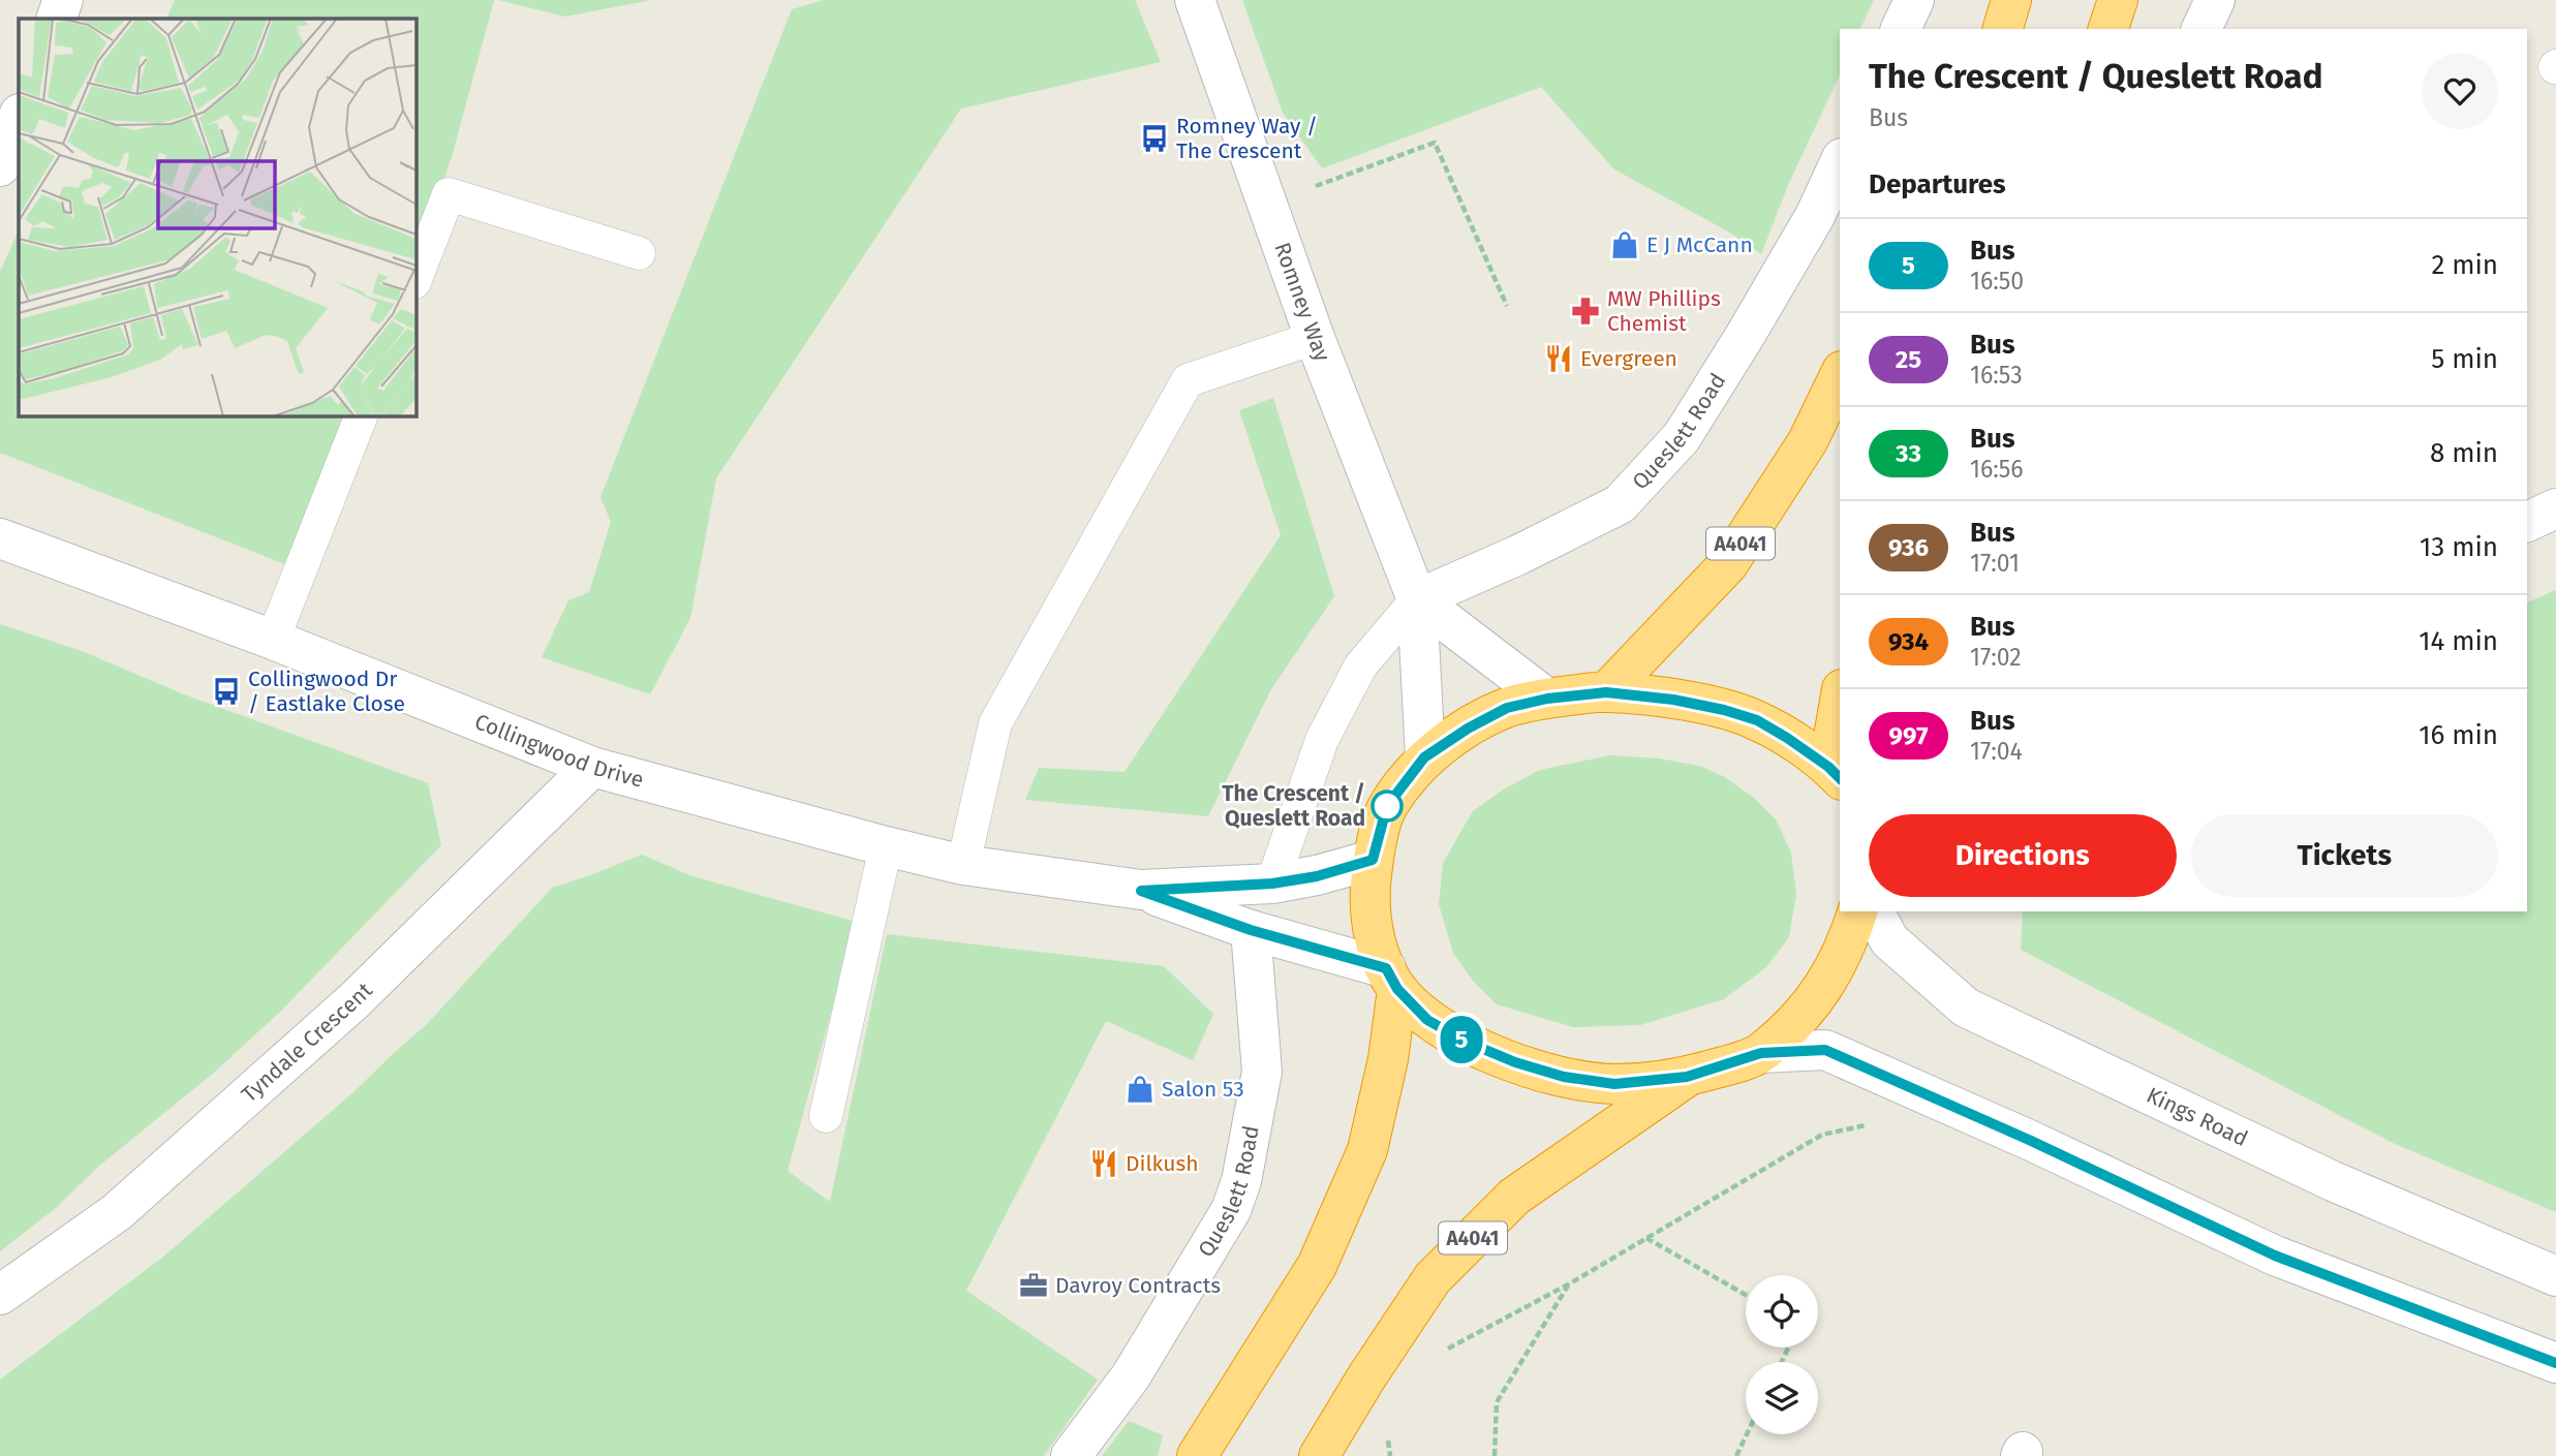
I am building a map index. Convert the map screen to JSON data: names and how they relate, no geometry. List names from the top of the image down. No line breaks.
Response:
{"streets":{"highway":["A4041"],"street":["Romney Way","Queslett Road","Collingwood Drive","Tyndale Crescent","Kings Road"]},"crossings":[["Romney Way","Queslett Road"],["Queslett Road","Collingwood Drive"],["Collingwood Drive","Tyndale Crescent"]],"places":{"bus stop":["Romney Way / The Crescent","Collingwood Dr / Eastlake Close"],"shop":["E J McCann","Salon 53"],"pharmacy":["MW Phillips Chemist"],"restaurant":["Evergreen","Dilkush"],"other":["The Crescent / Queslett Road"],"office":["Davroy Contracts"]},"lines":["bus line 5"],"page":{"on_map":"5","heading":[["The Crescent / Queslett Road","Bus"],"Departures"],"list":[{"mark":"5","name":"Bus","note":"16:50","value":"2 min"},{"mark":"25","name":"Bus","note":"16:53","value":"5 min"},{"mark":"33","name":"Bus","note":"16:56","value":"8 min"},{"mark":"936","name":"Bus","note":"17:01","value":"13 min"},{"mark":"934","name":"Bus","note":"17:02","value":"14 min"},{"mark":"997","name":"Bus","note":"17:04","value":"16 min"}],"buttons":["Directions","Tickets"]}}
